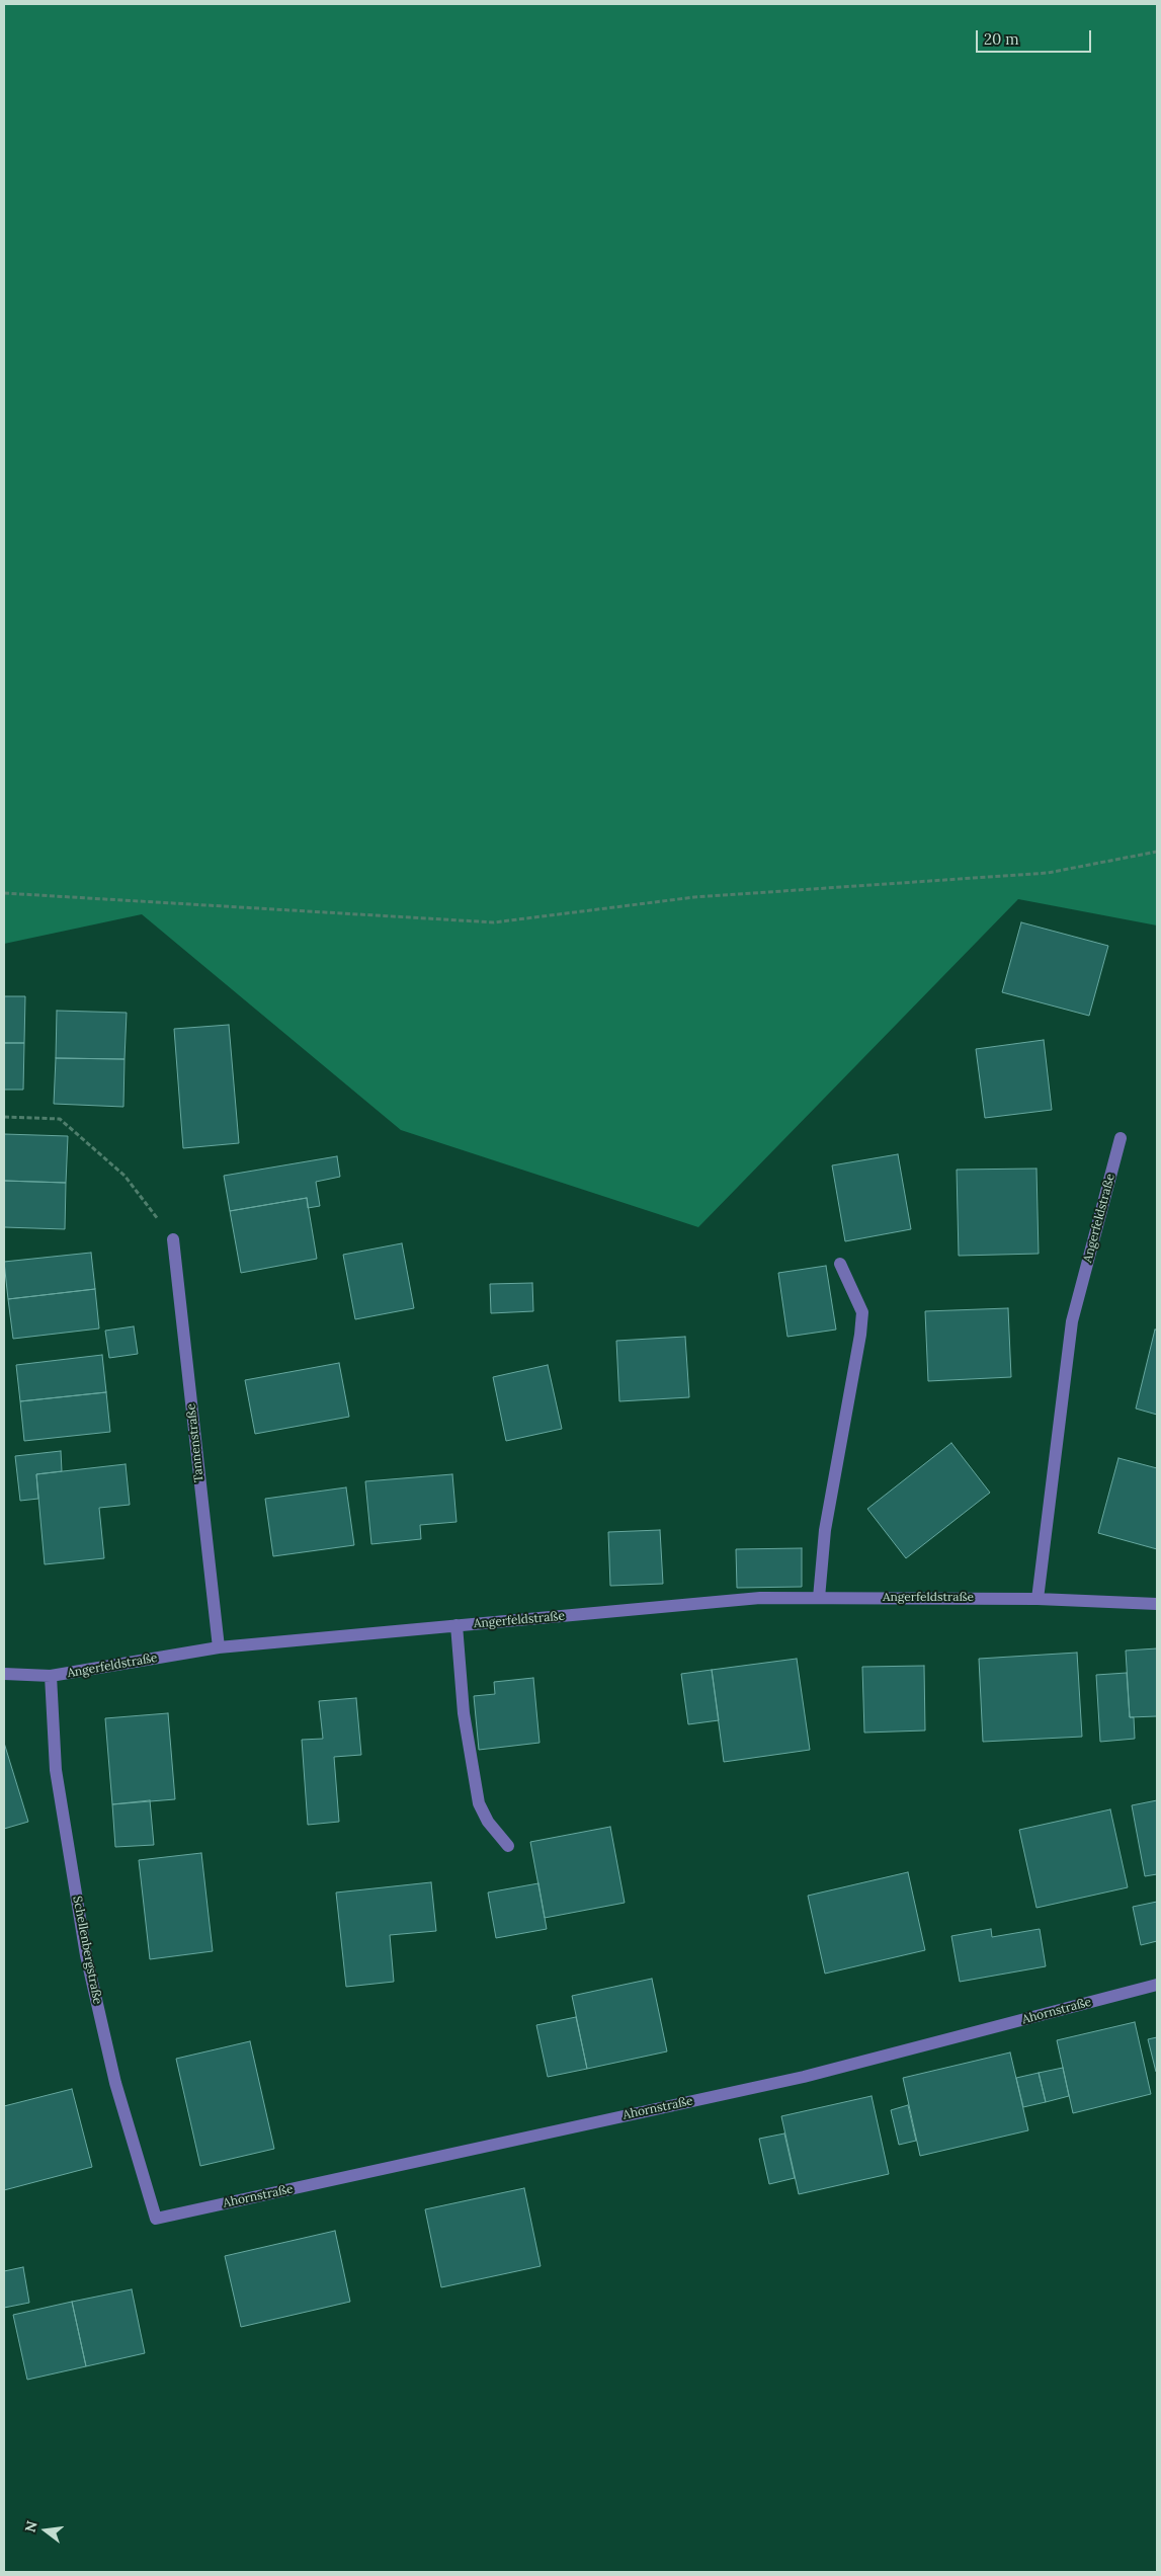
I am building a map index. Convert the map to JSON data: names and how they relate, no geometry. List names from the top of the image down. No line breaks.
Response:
{"streets":{"street":["Angerfeldstraße","Tannenstraße","Schellenbergstraße","Ahornstraße"]},"crossings":[["Angerfeldstraße","Tannenstraße"],["Angerfeldstraße","Schellenbergstraße"],["Schellenbergstraße","Ahornstraße"]],"scale_bar":"20 m","north":"left"}
